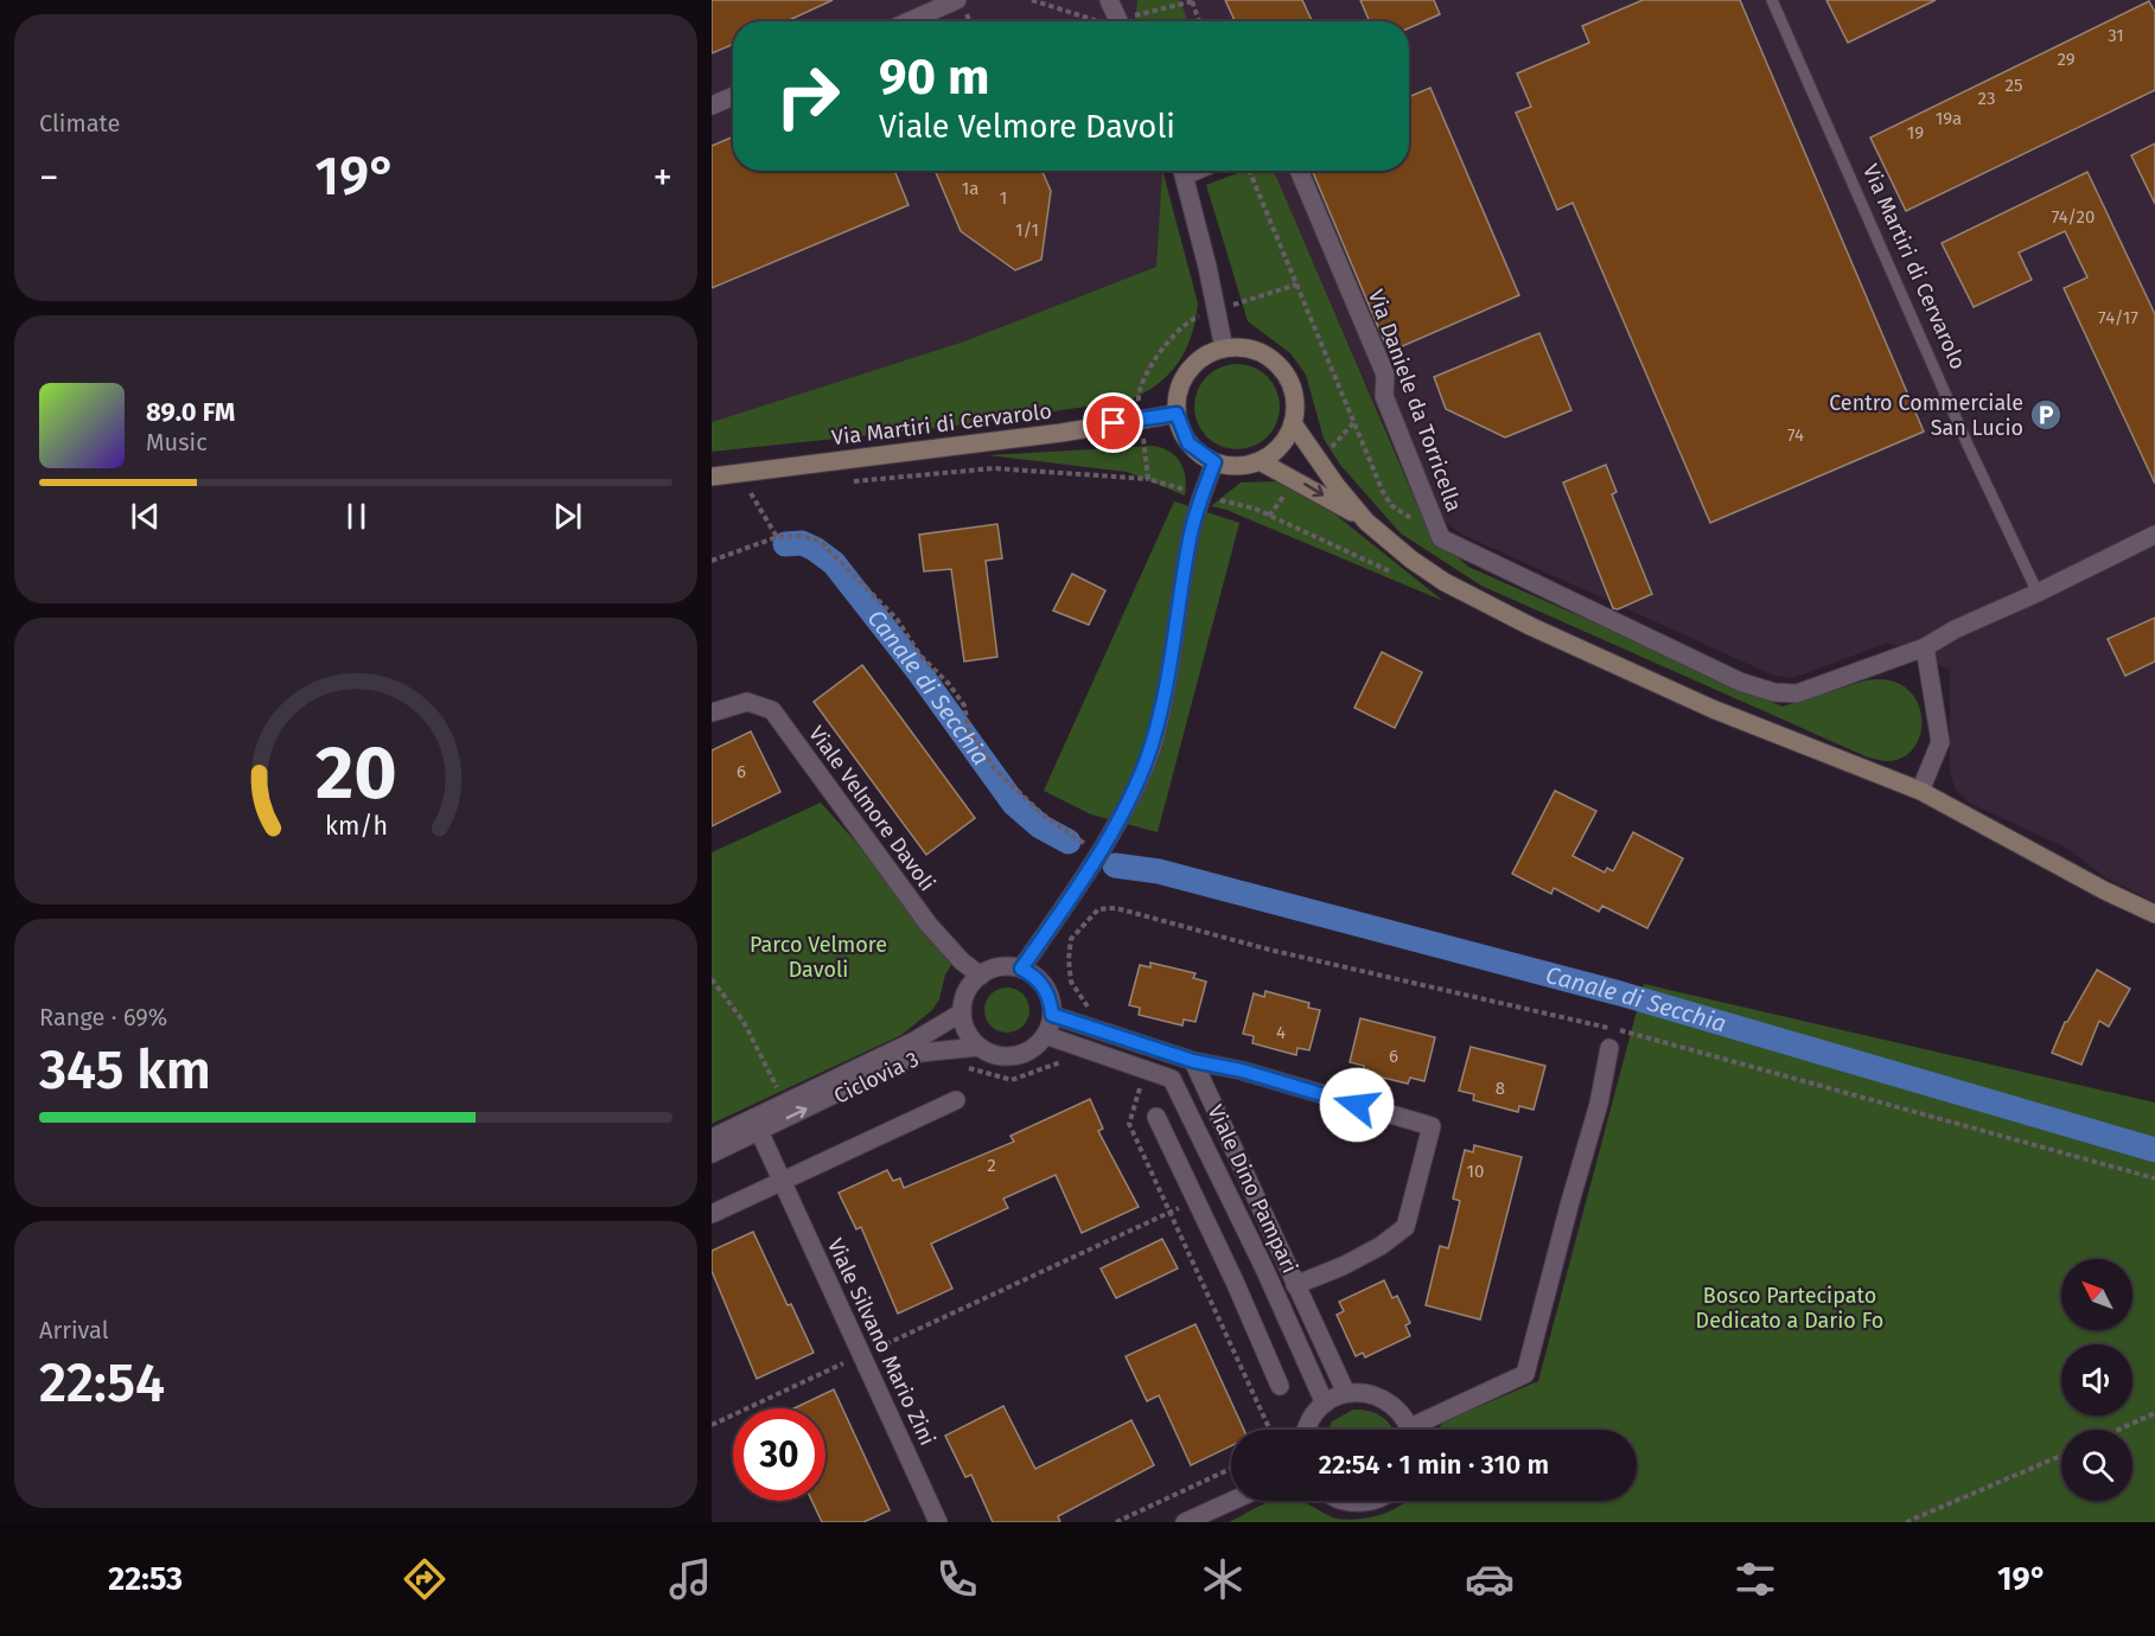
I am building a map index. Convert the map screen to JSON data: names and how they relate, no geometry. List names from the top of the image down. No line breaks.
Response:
{"streets":{"main road":["Via Martiri di Cervarolo"],"street":["Via Daniele da Torricella","Viale Velmore Davoli","Viale Dino Pampari","Viale Silvano Mario Zini"]},"crossings":[["Viale Velmore Davoli","Viale Dino Pampari"]],"water":["Canale di Secchia"],"parks":["Parco Velmore Davoli","Bosco Partecipato Dedicato a Dario Fo"],"places":{"parking":["Centro Commerciale San Lucio"]},"house_numbers":["31","29","25","23","19a","19","1a","1","74/20","1/1","74/17","74","6","4","6","8","2","10"],"north":"top left","page":{"tile":["Climate",["Range · 69%","345 km"],["Arrival","22:54"]],"turn":["90 m","Viale Velmore Davoli"],"heat":["−","19°","+"],"song":["89.0 FM","Music"],"limit":"30","trip":"22:54 · 1 min · 310 m","tabs":["22:53","19°"],"gauge":["20","km/h"]}}
